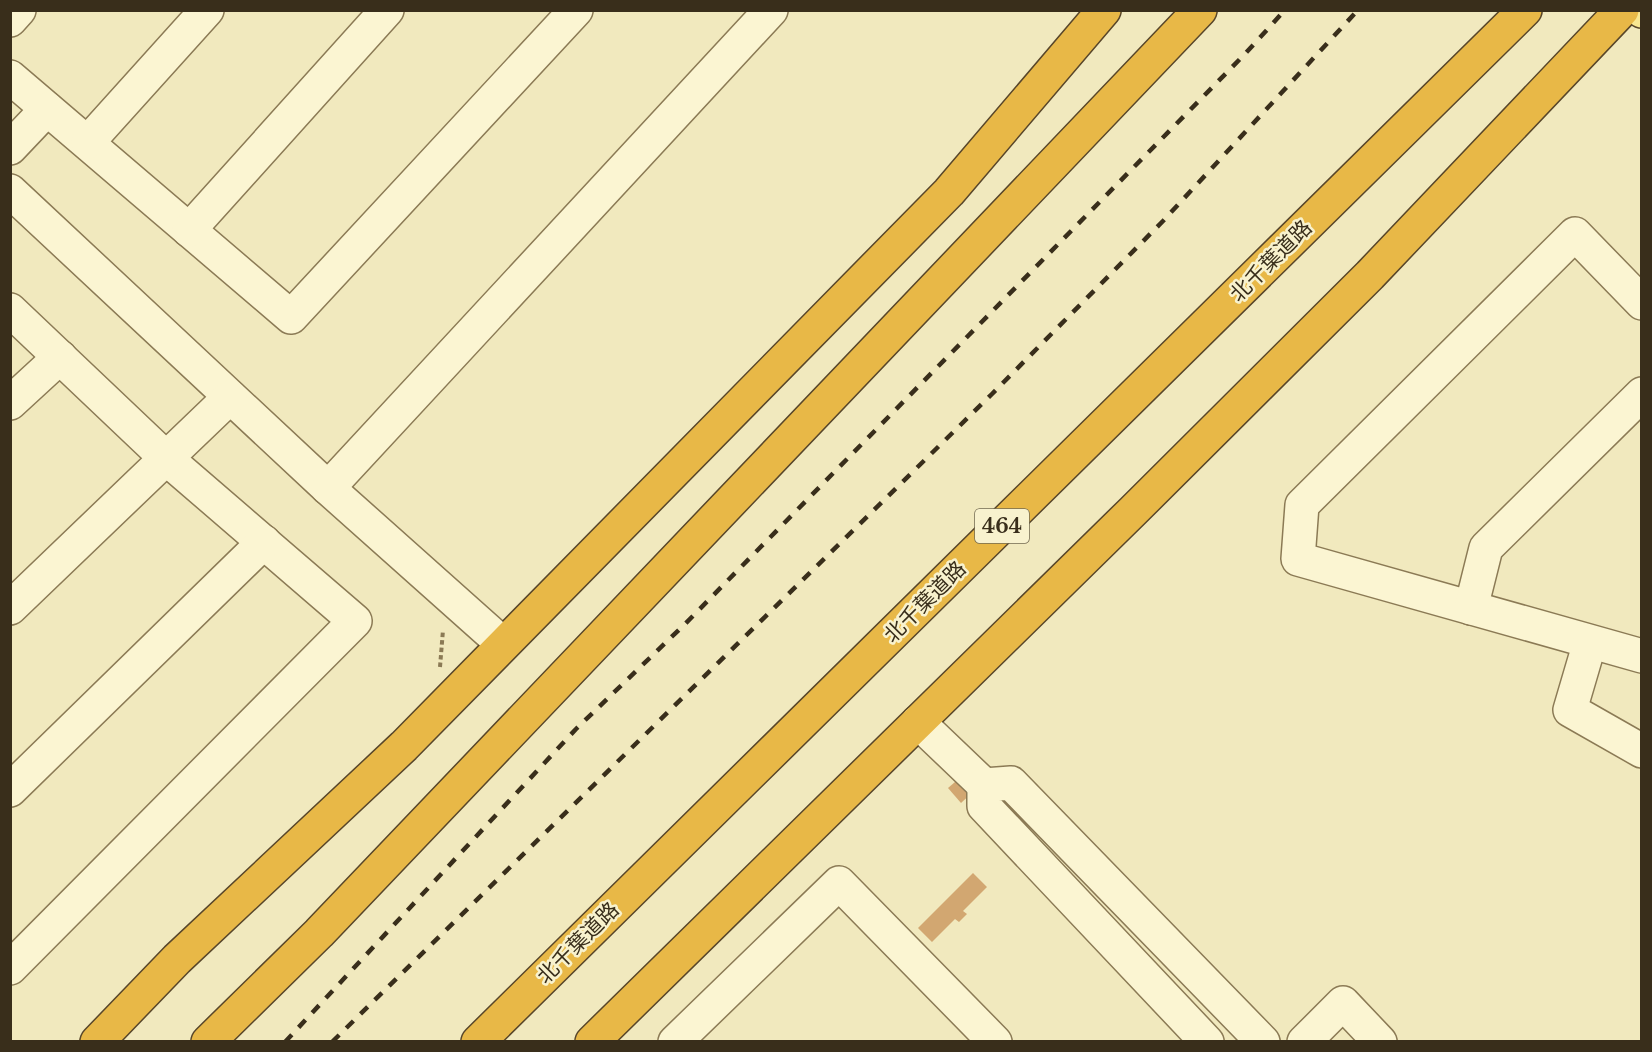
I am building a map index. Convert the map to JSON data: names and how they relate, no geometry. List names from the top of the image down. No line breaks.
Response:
{"streets":{"highway":["北千葉道路","464"]}}
